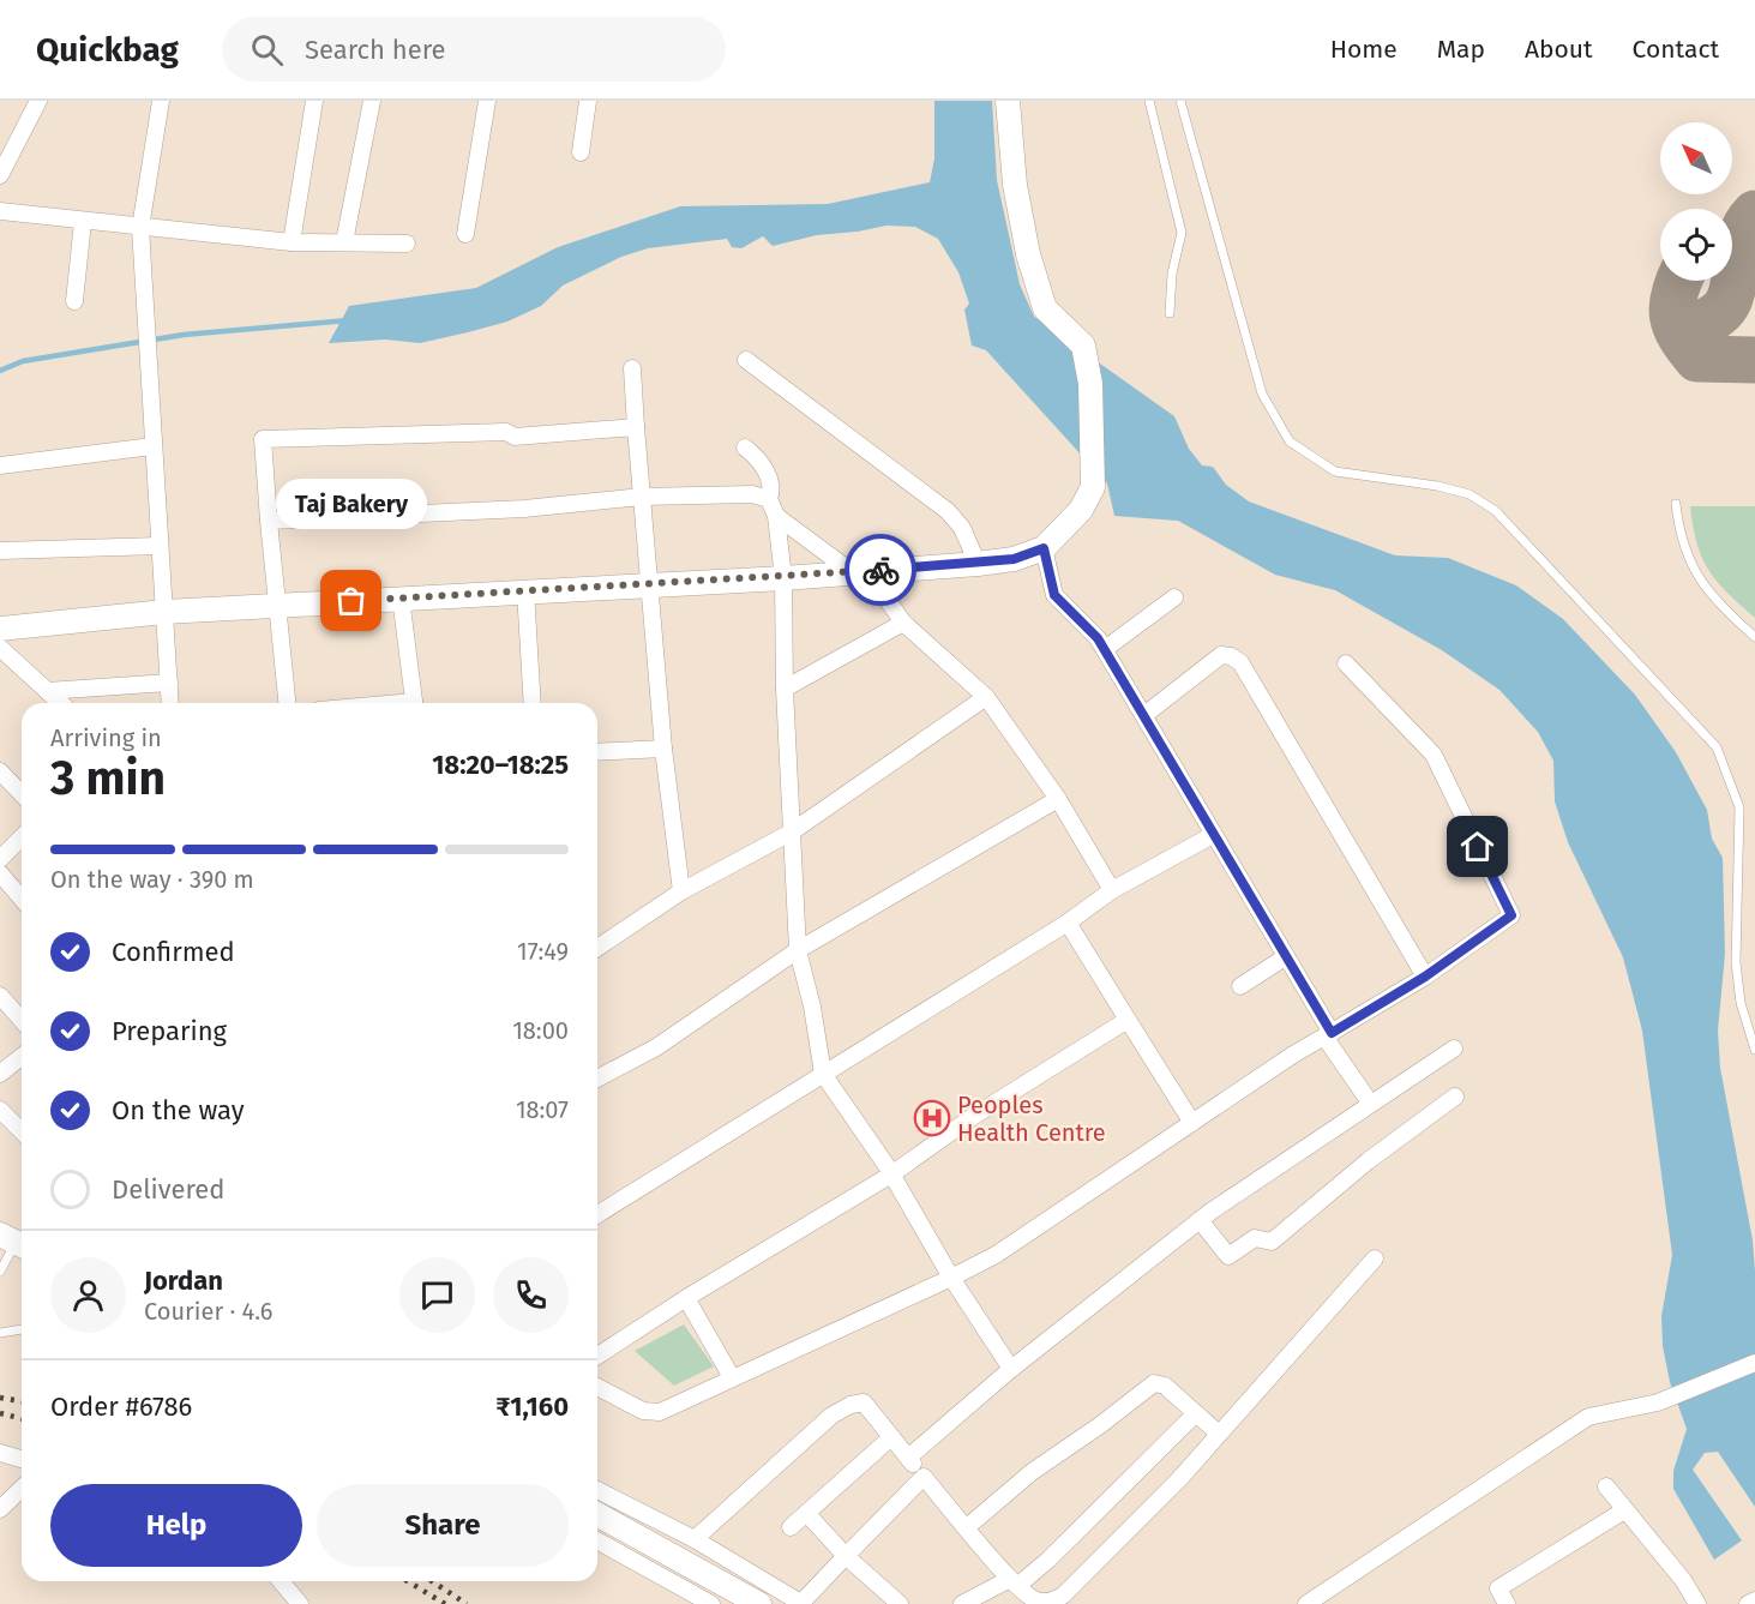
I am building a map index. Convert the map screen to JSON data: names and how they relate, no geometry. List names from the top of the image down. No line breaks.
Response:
{"places":{"other":["Taj Bakery"],"hospital":["Peoples Health Centre"]},"north":"top left","page":{"header":"Quickbag","search":"Search here","nav":["Home","Map","About","Contact"],"bubble":"Taj Bakery","heading":["3 min","Arriving in","18:20–18:25"],"panel":["Jordan","Courier · 4.6","Order #6786","₹1,160"],"bar":"On the way · 390 m","list":[["Confirmed","17:49"],["Preparing","18:00"],["On the way","18:07"],"Delivered"],"buttons":["Help","Share"]}}
